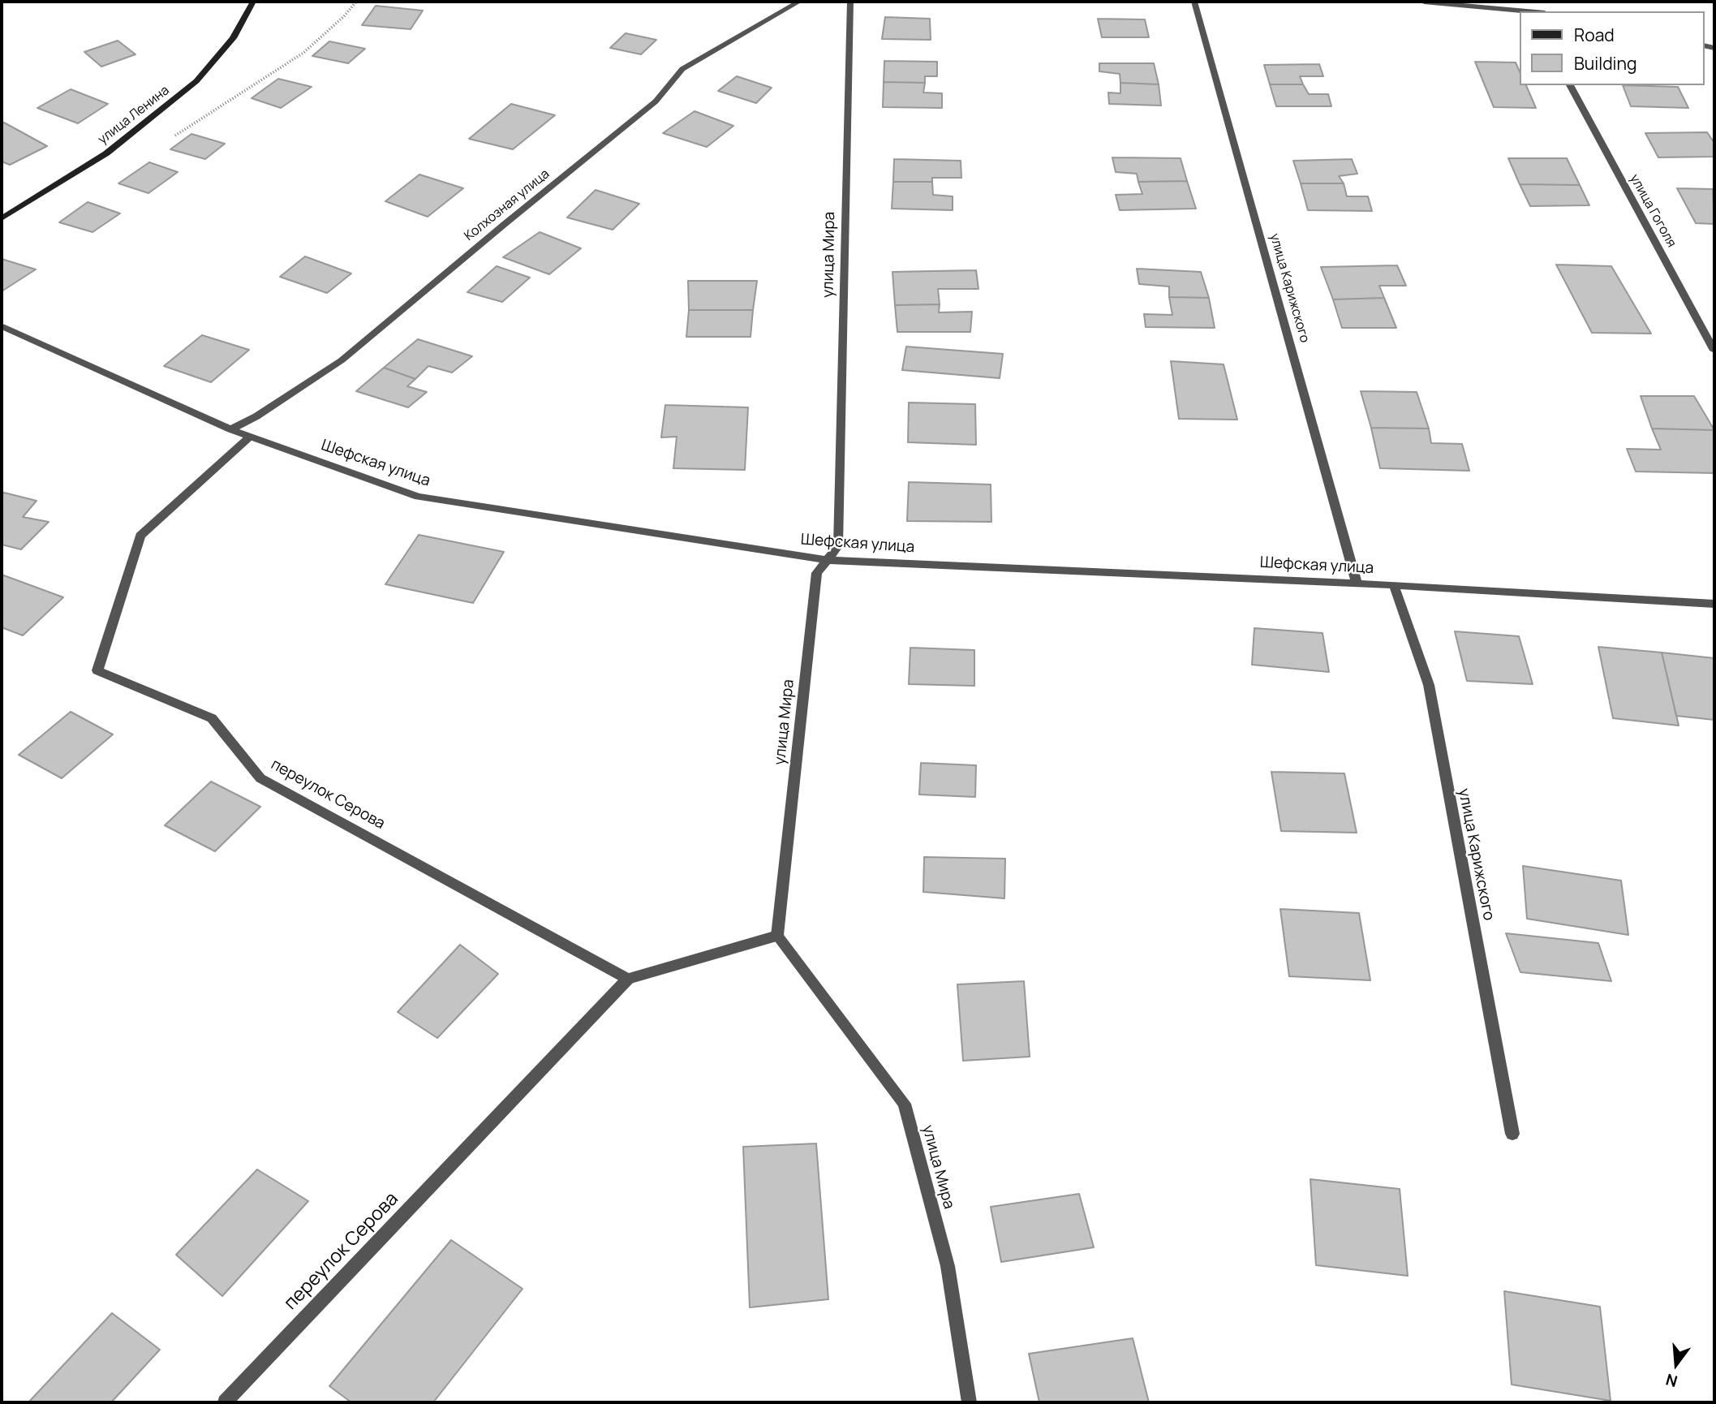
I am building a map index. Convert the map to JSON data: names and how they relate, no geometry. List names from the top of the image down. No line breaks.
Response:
{"streets":{"street":["улица Ленина","Колхозная улица","улица Гоголя","улица Мира","улица Карижского","Шефская улица","переулок Серова"]},"crossings":[["Колхозная улица","Шефская улица"],["улица Мира","Шефская улица"],["улица Карижского","Шефская улица"],["Шефская улица","переулок Серова"]],"legend":["Road","Building"],"north":"bottom"}
